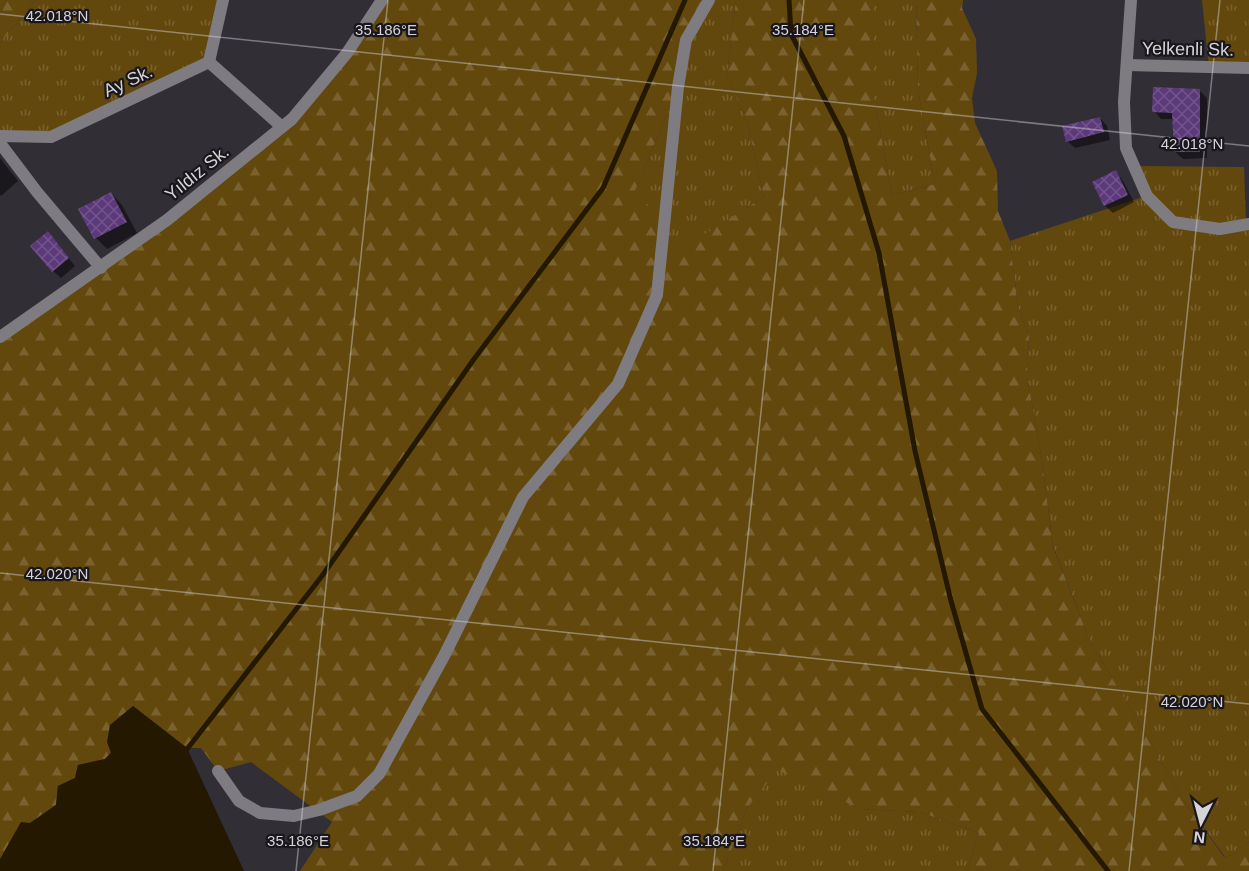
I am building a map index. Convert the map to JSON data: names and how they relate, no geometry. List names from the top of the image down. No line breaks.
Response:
{"streets":{"street":["Yelkenli Sk.","Ay Sk.","Yıldız Sk."]},"north":"bottom","coordinates":["42.018°N","35.186°E","35.184°E","42.020°N"]}
